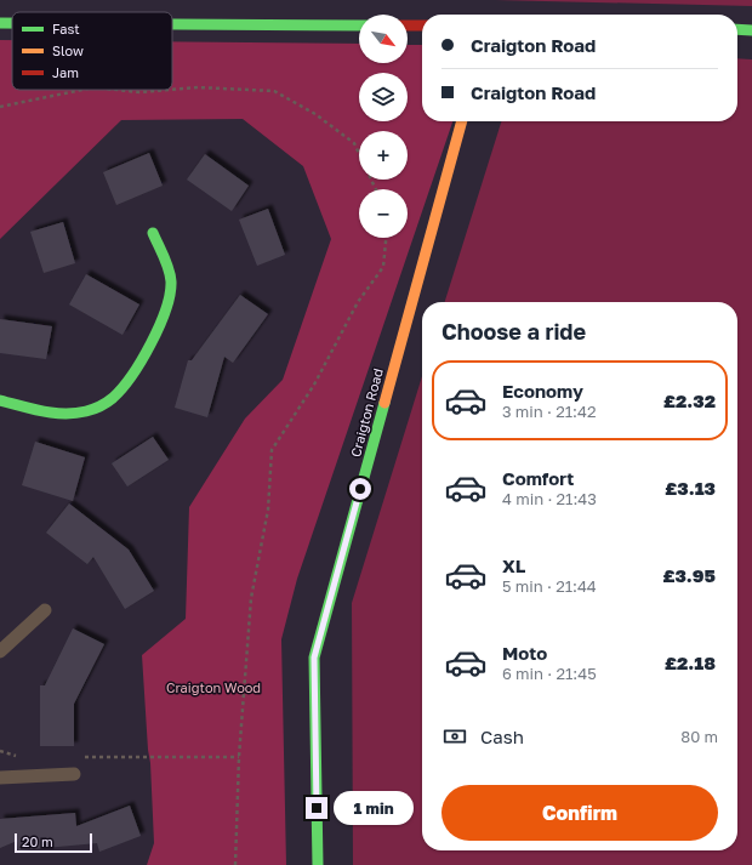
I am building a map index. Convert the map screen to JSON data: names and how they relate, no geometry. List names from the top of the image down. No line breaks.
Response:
{"streets":{"street":["Craigton Road"]},"parks":["Craigton Wood"],"legend":["Fast","Slow","Jam"],"scale_bar":"20 m","north":"bottom right","page":{"map_buttons":["+","−"],"banner":["Craigton Road","Craigton Road"],"heading":"Choose a ride","list":[{"name":"Economy","note":"3 min · 21:42","value":"£2.32"},{"name":"Comfort","note":"4 min · 21:43","value":"£3.13"},{"name":"XL","note":"5 min · 21:44","value":"£3.95"},{"name":"Moto","note":"6 min · 21:45","value":"£2.18"}],"pay":["Cash","80 m"],"buttons":"Confirm","bubble":"1 min","scale":"20 m"}}
